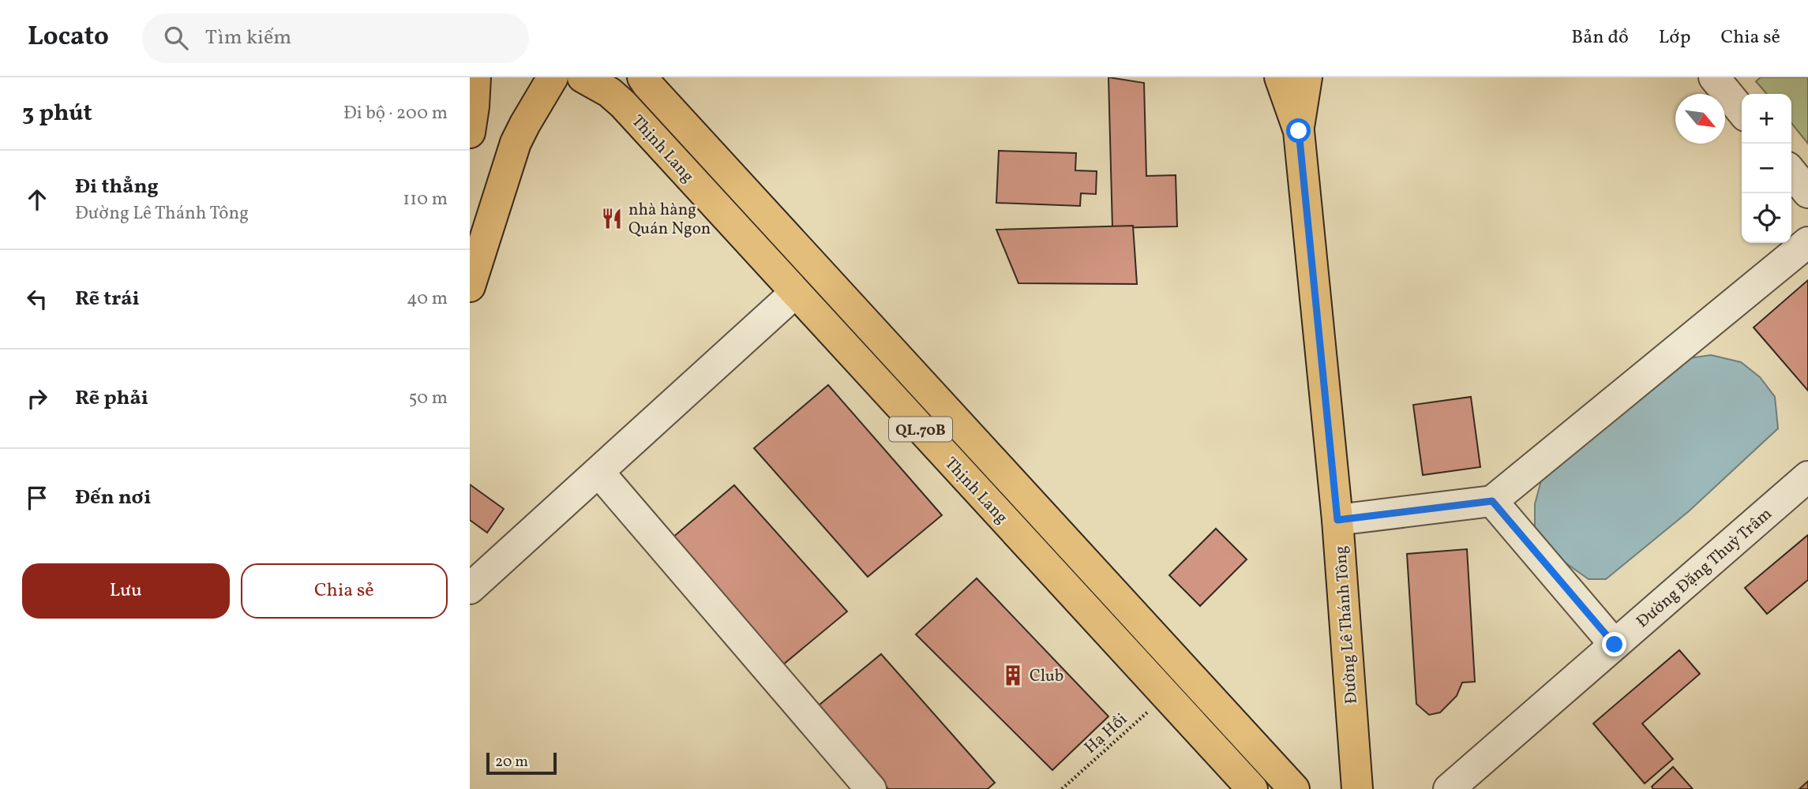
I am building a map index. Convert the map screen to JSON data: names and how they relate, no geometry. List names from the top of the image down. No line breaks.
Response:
{"streets":{"main road":["Thịnh Lang","QL.70B","Đường Lê Thánh Tông"],"street":["Đường Đặng Thuỳ Trâm"],"path":["Hạ Hồi"]},"crossings":[["Thịnh Lang","Hạ Hồi"]],"places":{"restaurant":["nhà hàng Quán Ngon"],"building":["Club"]},"scale_bar":"20 m","north":"bottom right","page":{"header":"Locato","search":"Tìm kiếm","nav":["Bản đồ","Lớp","Chia sẻ"],"heading":["3 phút","Đi bộ · 200 m"],"map_buttons":["+","−"],"list":[["Đi thẳng","Đường Lê Thánh Tông","110 m"],["Rẽ trái","40 m"],["Rẽ phải","50 m"],"Đến nơi"],"buttons":["Lưu","Chia sẻ"],"scale":"20 m"}}
